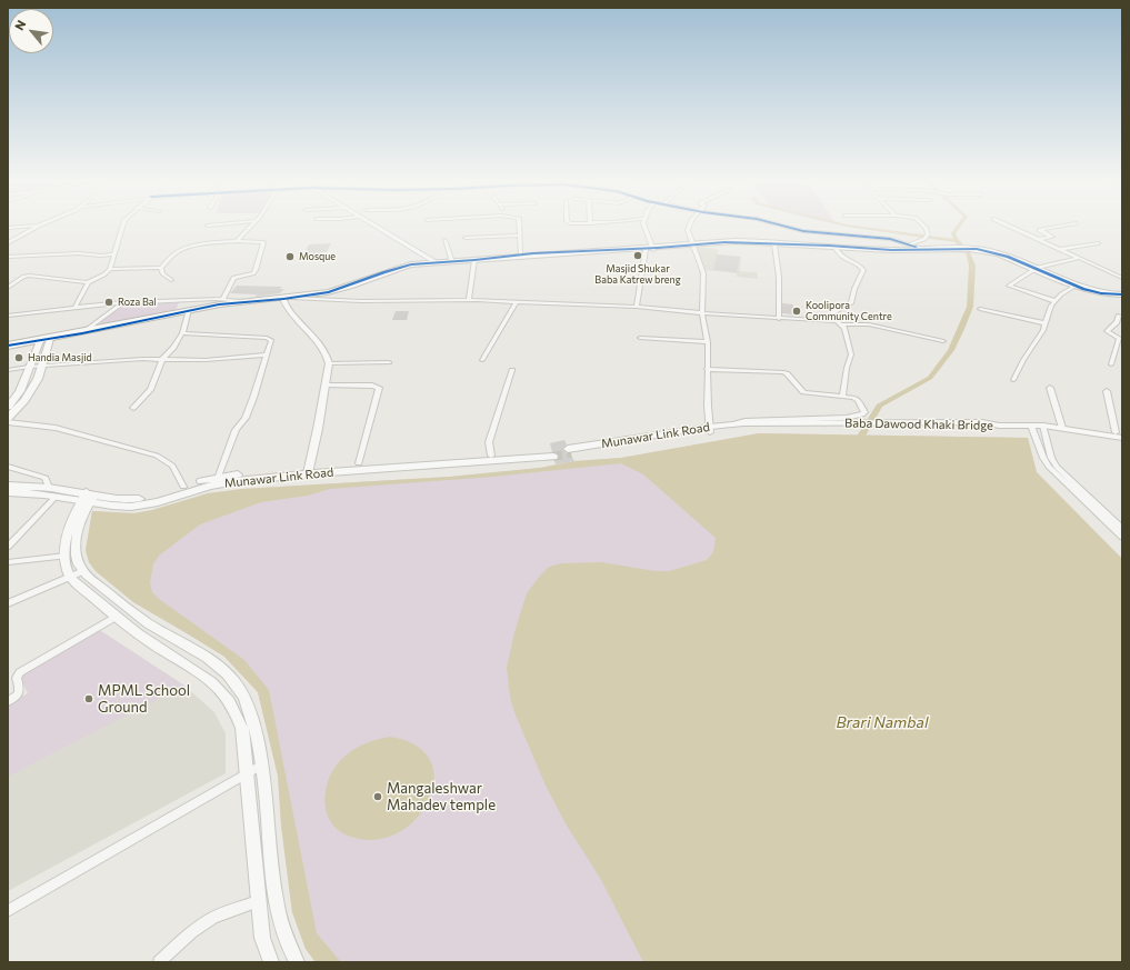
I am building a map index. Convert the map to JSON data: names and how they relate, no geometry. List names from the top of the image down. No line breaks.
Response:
{"streets":{"main road":["Baba Dawood Khaki Bridge","Munawar Link Road"]},"crossings":[["Baba Dawood Khaki Bridge","Munawar Link Road"]],"water":["Brari Nambal"],"places":["Masjid Shukar Baba Katrew breng","Mosque","Roza Bal","Koolipora Community Centre","Handia Masjid","MPML School Ground","Mangaleshwar Mahadev temple"],"north":"top left"}
